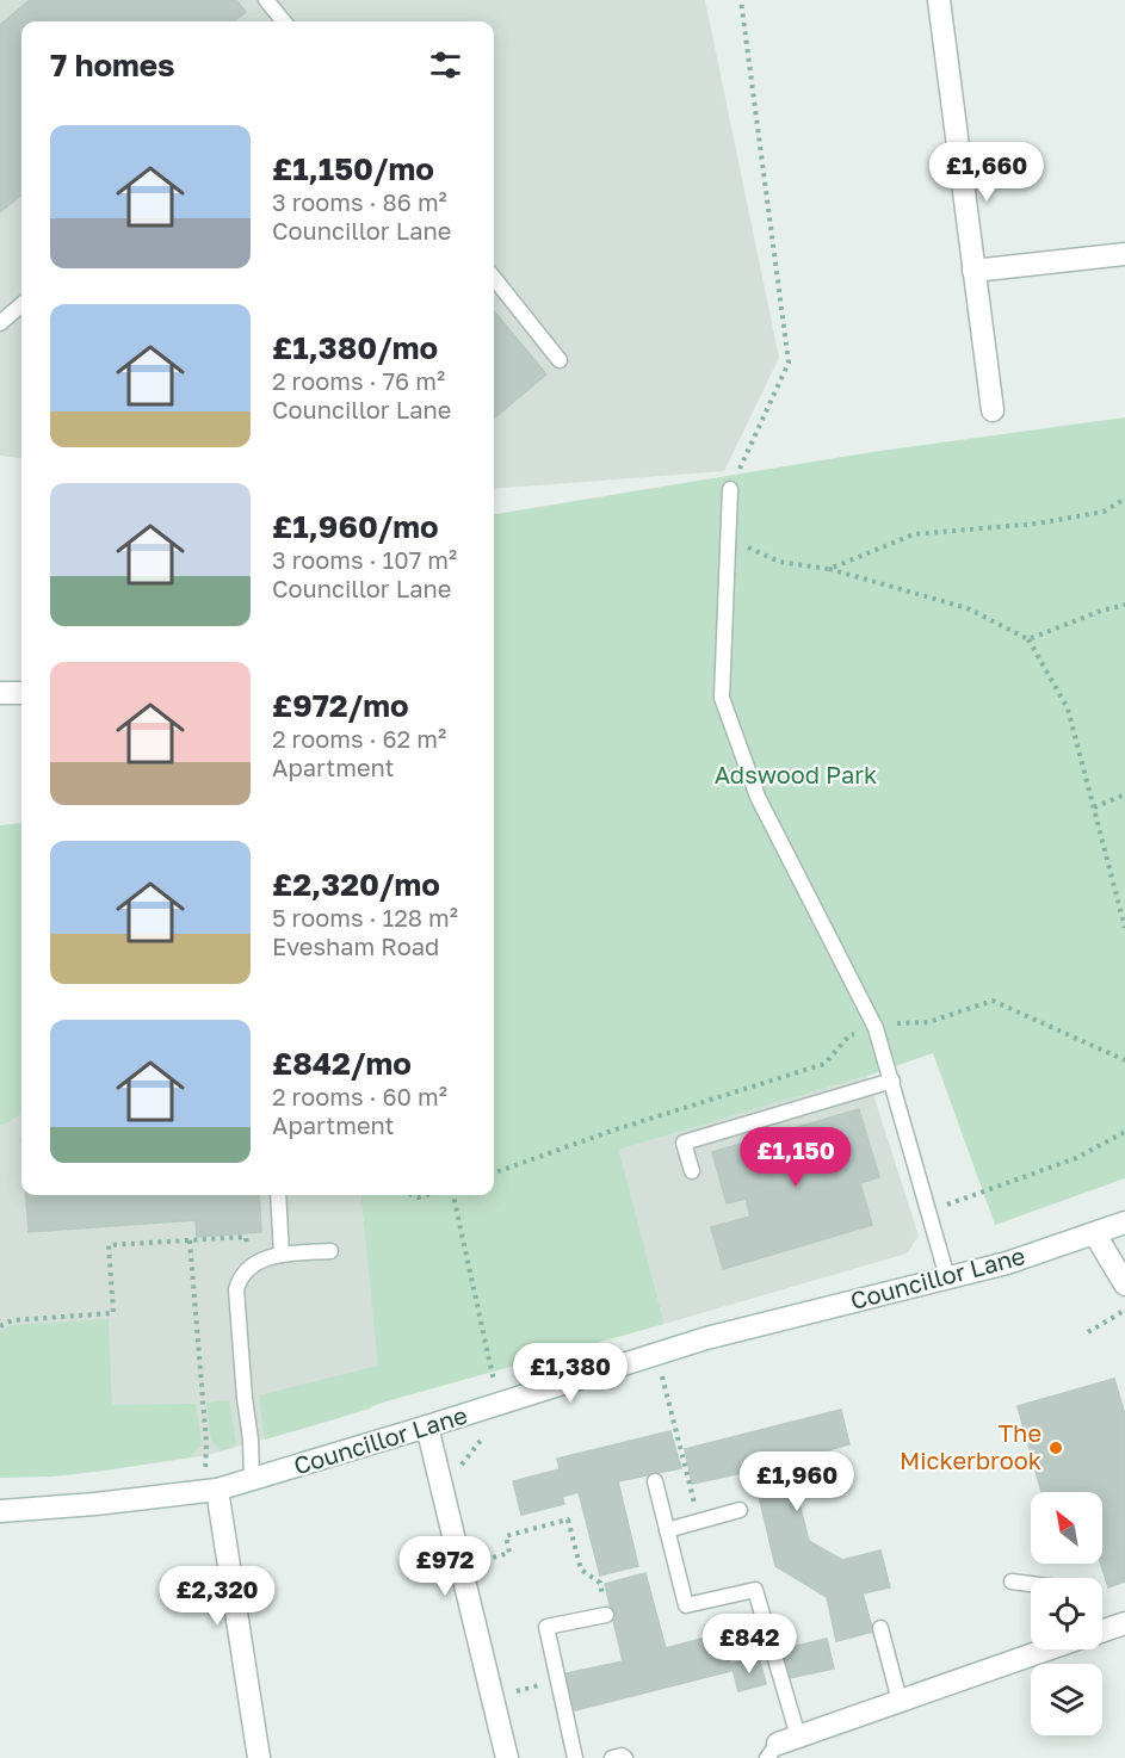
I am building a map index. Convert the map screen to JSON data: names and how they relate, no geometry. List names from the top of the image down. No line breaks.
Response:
{"streets":{"street":["Councillor Lane"]},"parks":["Adswood Park"],"places":["The Mickerbrook"],"north":"top left","page":{"heading":"7 homes","list":[{"name":"£1,150/mo","note":"3 rooms · 86 m² · Councillor Lane"},{"name":"£1,380/mo","note":"2 rooms · 76 m² · Councillor Lane"},{"name":"£1,960/mo","note":"3 rooms · 107 m² · Councillor Lane"},{"name":"£972/mo","note":"2 rooms · 62 m² · Apartment"},{"name":"£2,320/mo","note":"5 rooms · 128 m² · Evesham Road"},{"name":"£842/mo","note":"2 rooms · 60 m² · Apartment"}],"price":["£1,660","£1,150","£1,380","£1,960","£972","£2,320","£842"]}}
